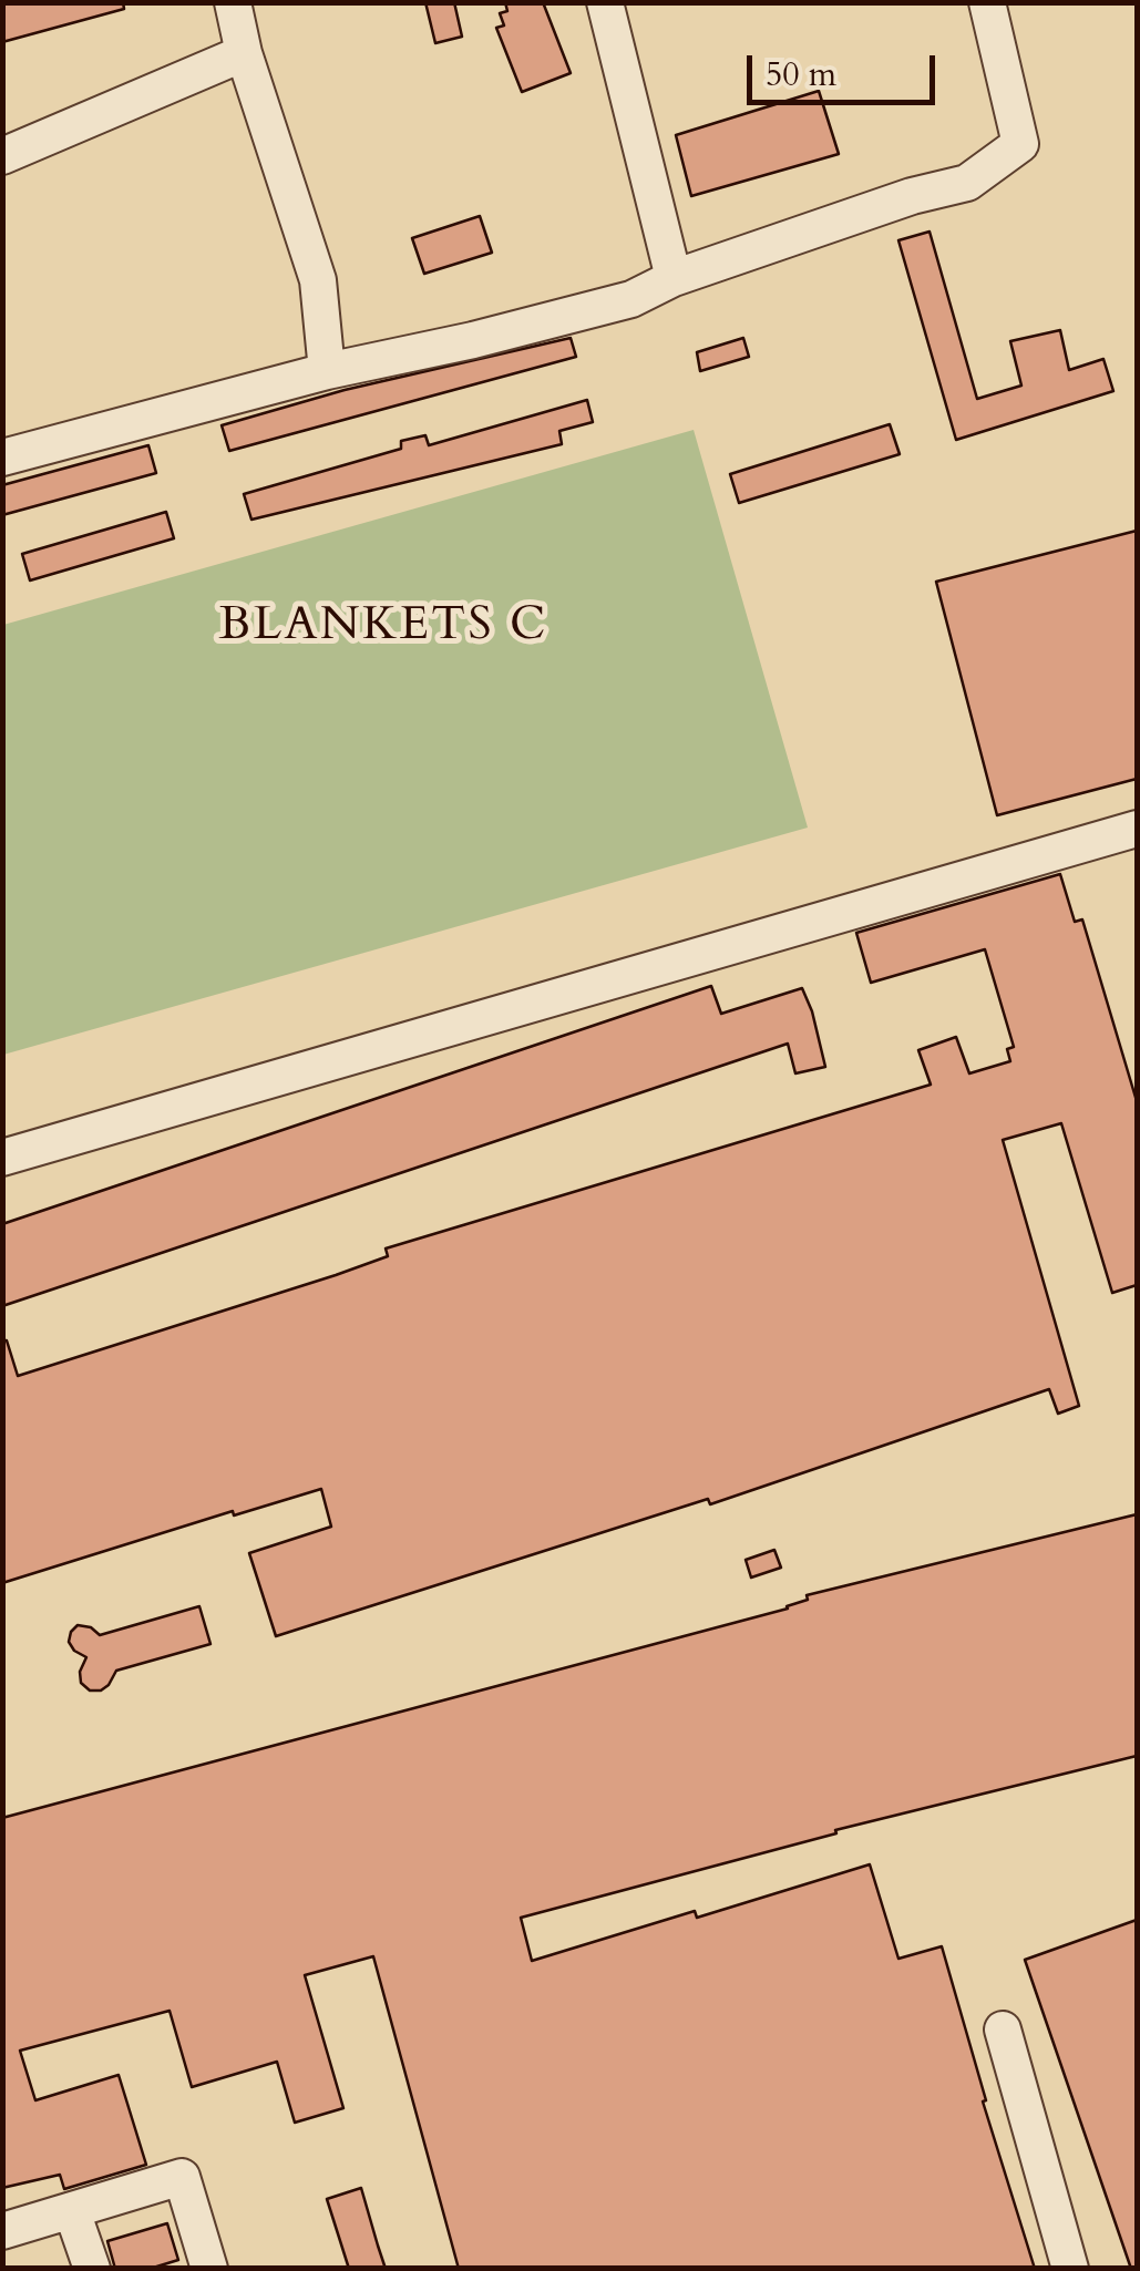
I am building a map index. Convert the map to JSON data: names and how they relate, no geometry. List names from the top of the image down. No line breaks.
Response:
{"districts":["BLANKETS C"],"scale_bar":"50 m"}
